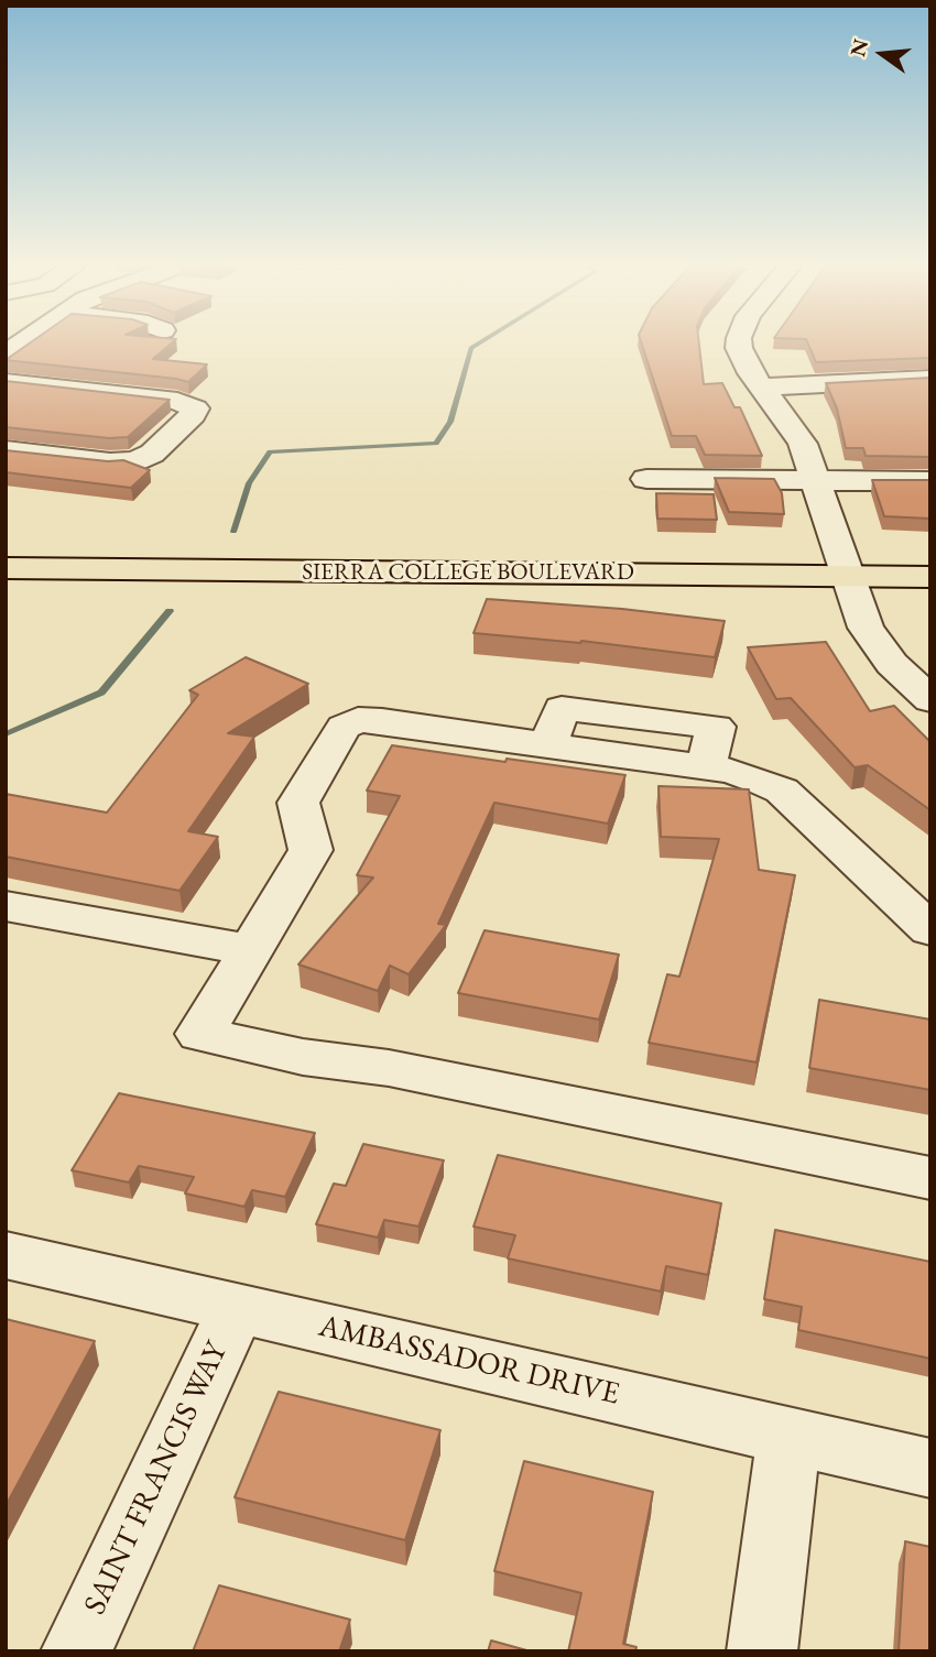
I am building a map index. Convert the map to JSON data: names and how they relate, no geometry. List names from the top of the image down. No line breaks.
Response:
{"streets":{"main road":["SIERRA COLLEGE BOULEVARD"],"street":["AMBASSADOR DRIVE","SAINT FRANCIS WAY"]},"crossings":[["AMBASSADOR DRIVE","SAINT FRANCIS WAY"]],"north":"left"}
